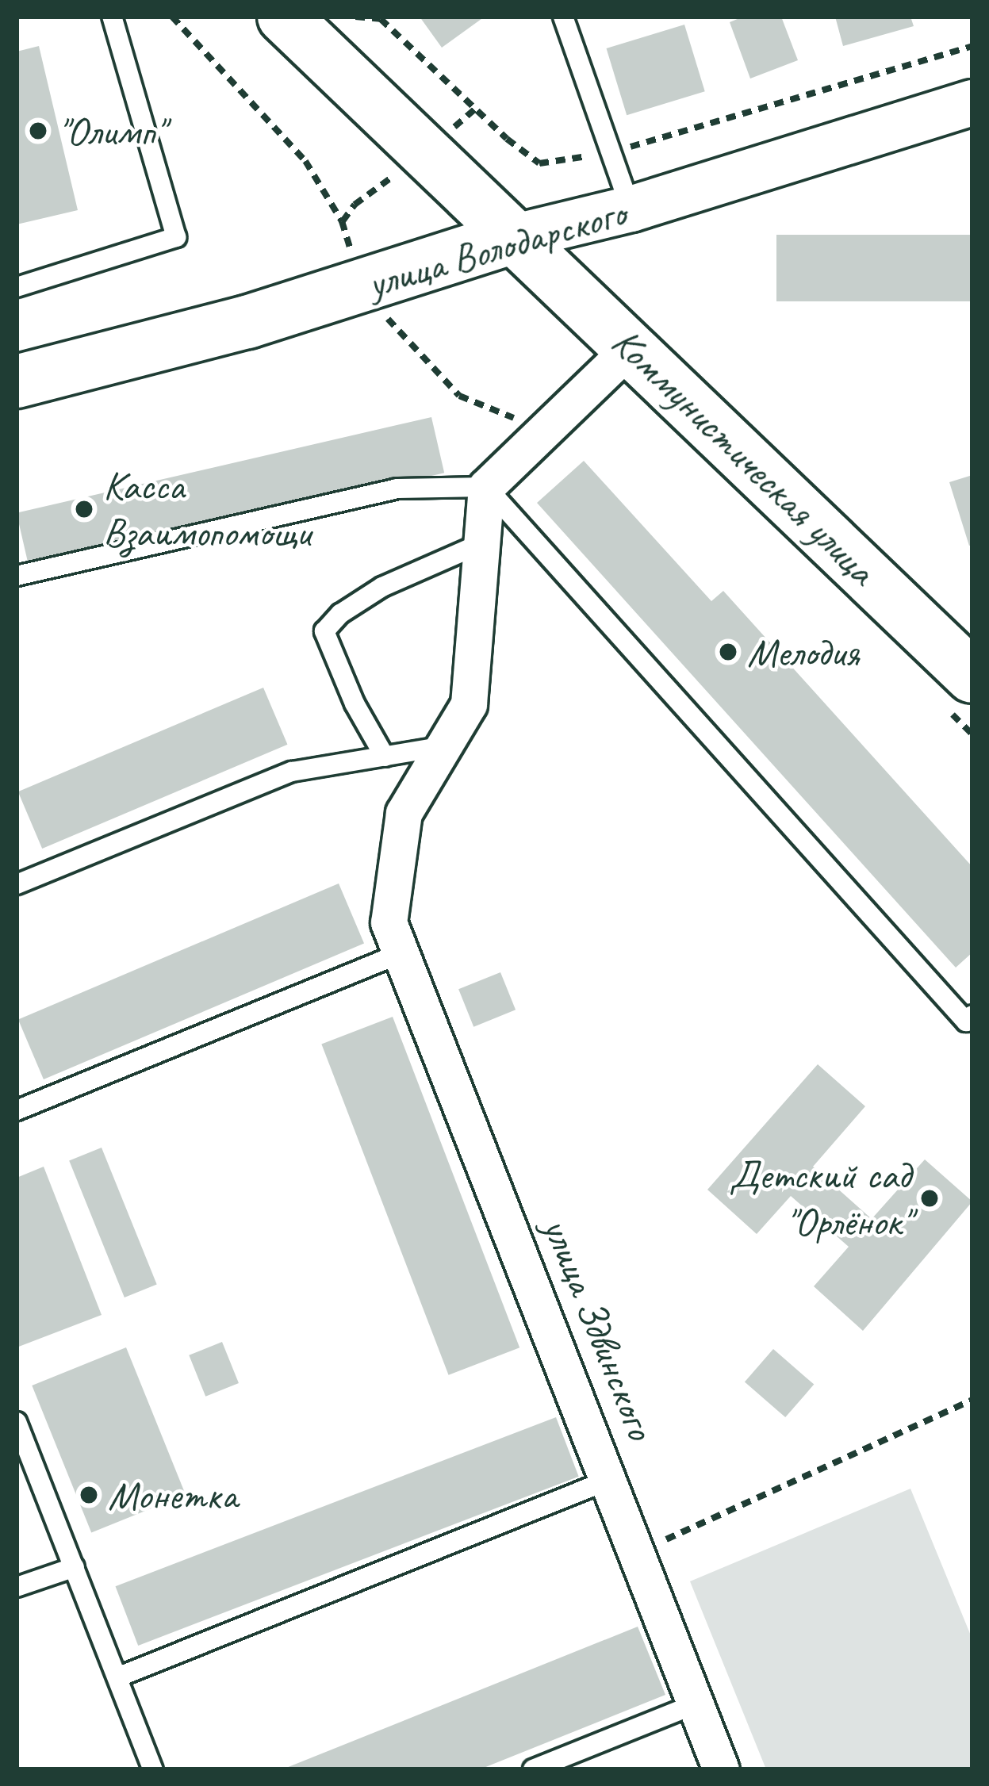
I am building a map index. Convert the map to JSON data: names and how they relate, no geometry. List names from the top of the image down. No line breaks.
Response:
{"streets":{"main road":["улица Володарского","Коммунистическая улица"],"street":["улица Здвинского"]},"crossings":[["улица Володарского","Коммунистическая улица"]],"places":["\"Олимп\"","Касса Взаимопомощи","Мелодия","Детский сад \"Орлёнок\"","Монетка"]}
